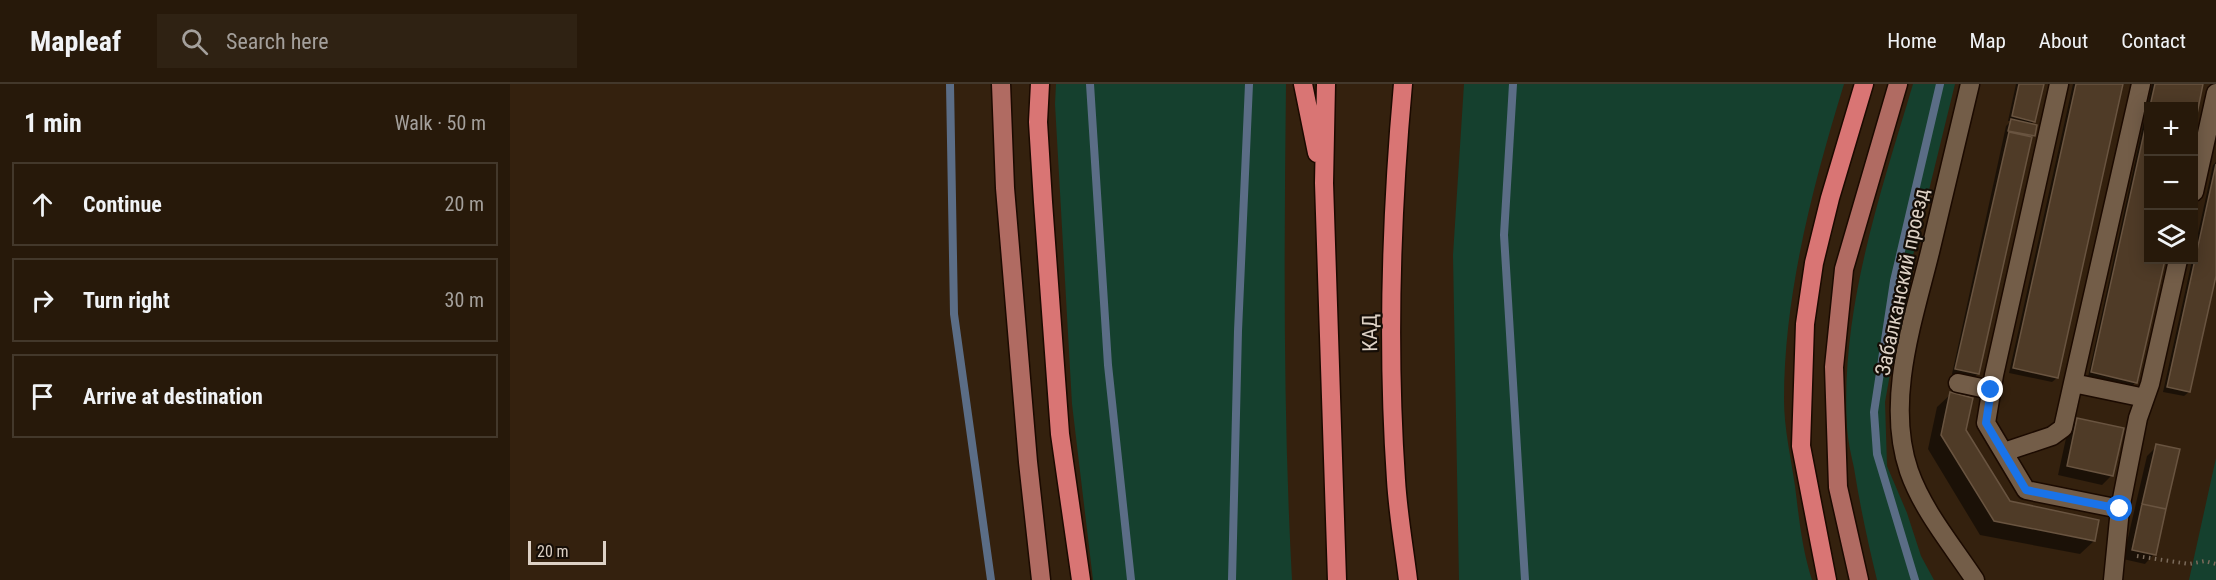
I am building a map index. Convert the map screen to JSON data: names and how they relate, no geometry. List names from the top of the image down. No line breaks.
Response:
{"streets":{"highway":["КАД"],"street":["Забалканский проезд"]},"scale_bar":"20 m","page":{"header":"Mapleaf","search":"Search here","nav":["Home","Map","About","Contact"],"heading":["1 min","Walk · 50 m"],"map_buttons":["+","−"],"list":[["Continue","20 m"],["Turn right","30 m"],"Arrive at destination"],"scale":"20 m"}}
